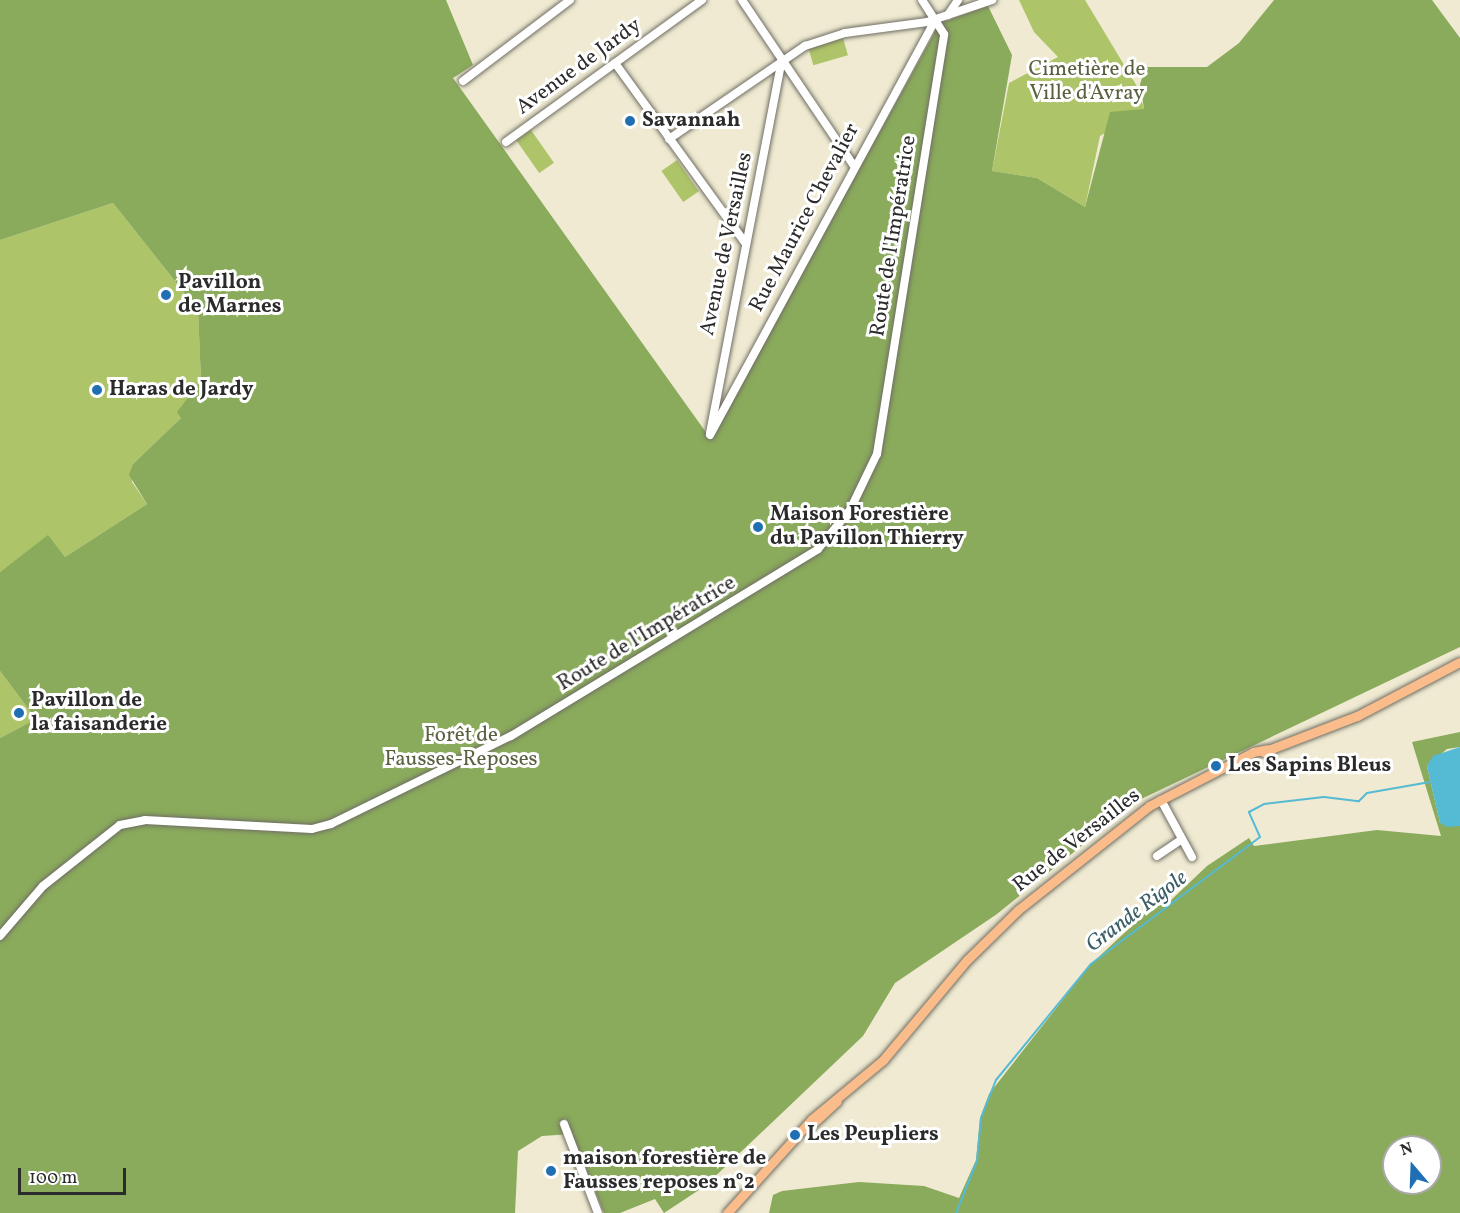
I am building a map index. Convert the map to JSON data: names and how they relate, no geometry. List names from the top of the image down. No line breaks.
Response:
{"streets":{"main road":["Rue de Versailles"],"street":["Avenue de Jardy","Rue Maurice Chevalier","Route de l'Impératrice","Avenue de Versailles"]},"crossings":[["Rue Maurice Chevalier","Route de l'Impératrice"],["Rue Maurice Chevalier","Avenue de Versailles"]],"water":["Grande Rigole"],"parks":["Cimetière de Ville d'Avray","Forêt de Fausses-Reposes"],"places":["Savannah","Pavillon de Marnes","Haras de Jardy","Maison Forestière du Pavillon Thierry","Pavillon de la faisanderie","Les Sapins Bleus","Les Peupliers","maison forestière de Fausses reposes n°2"],"scale_bar":"100 m","north":"top"}
